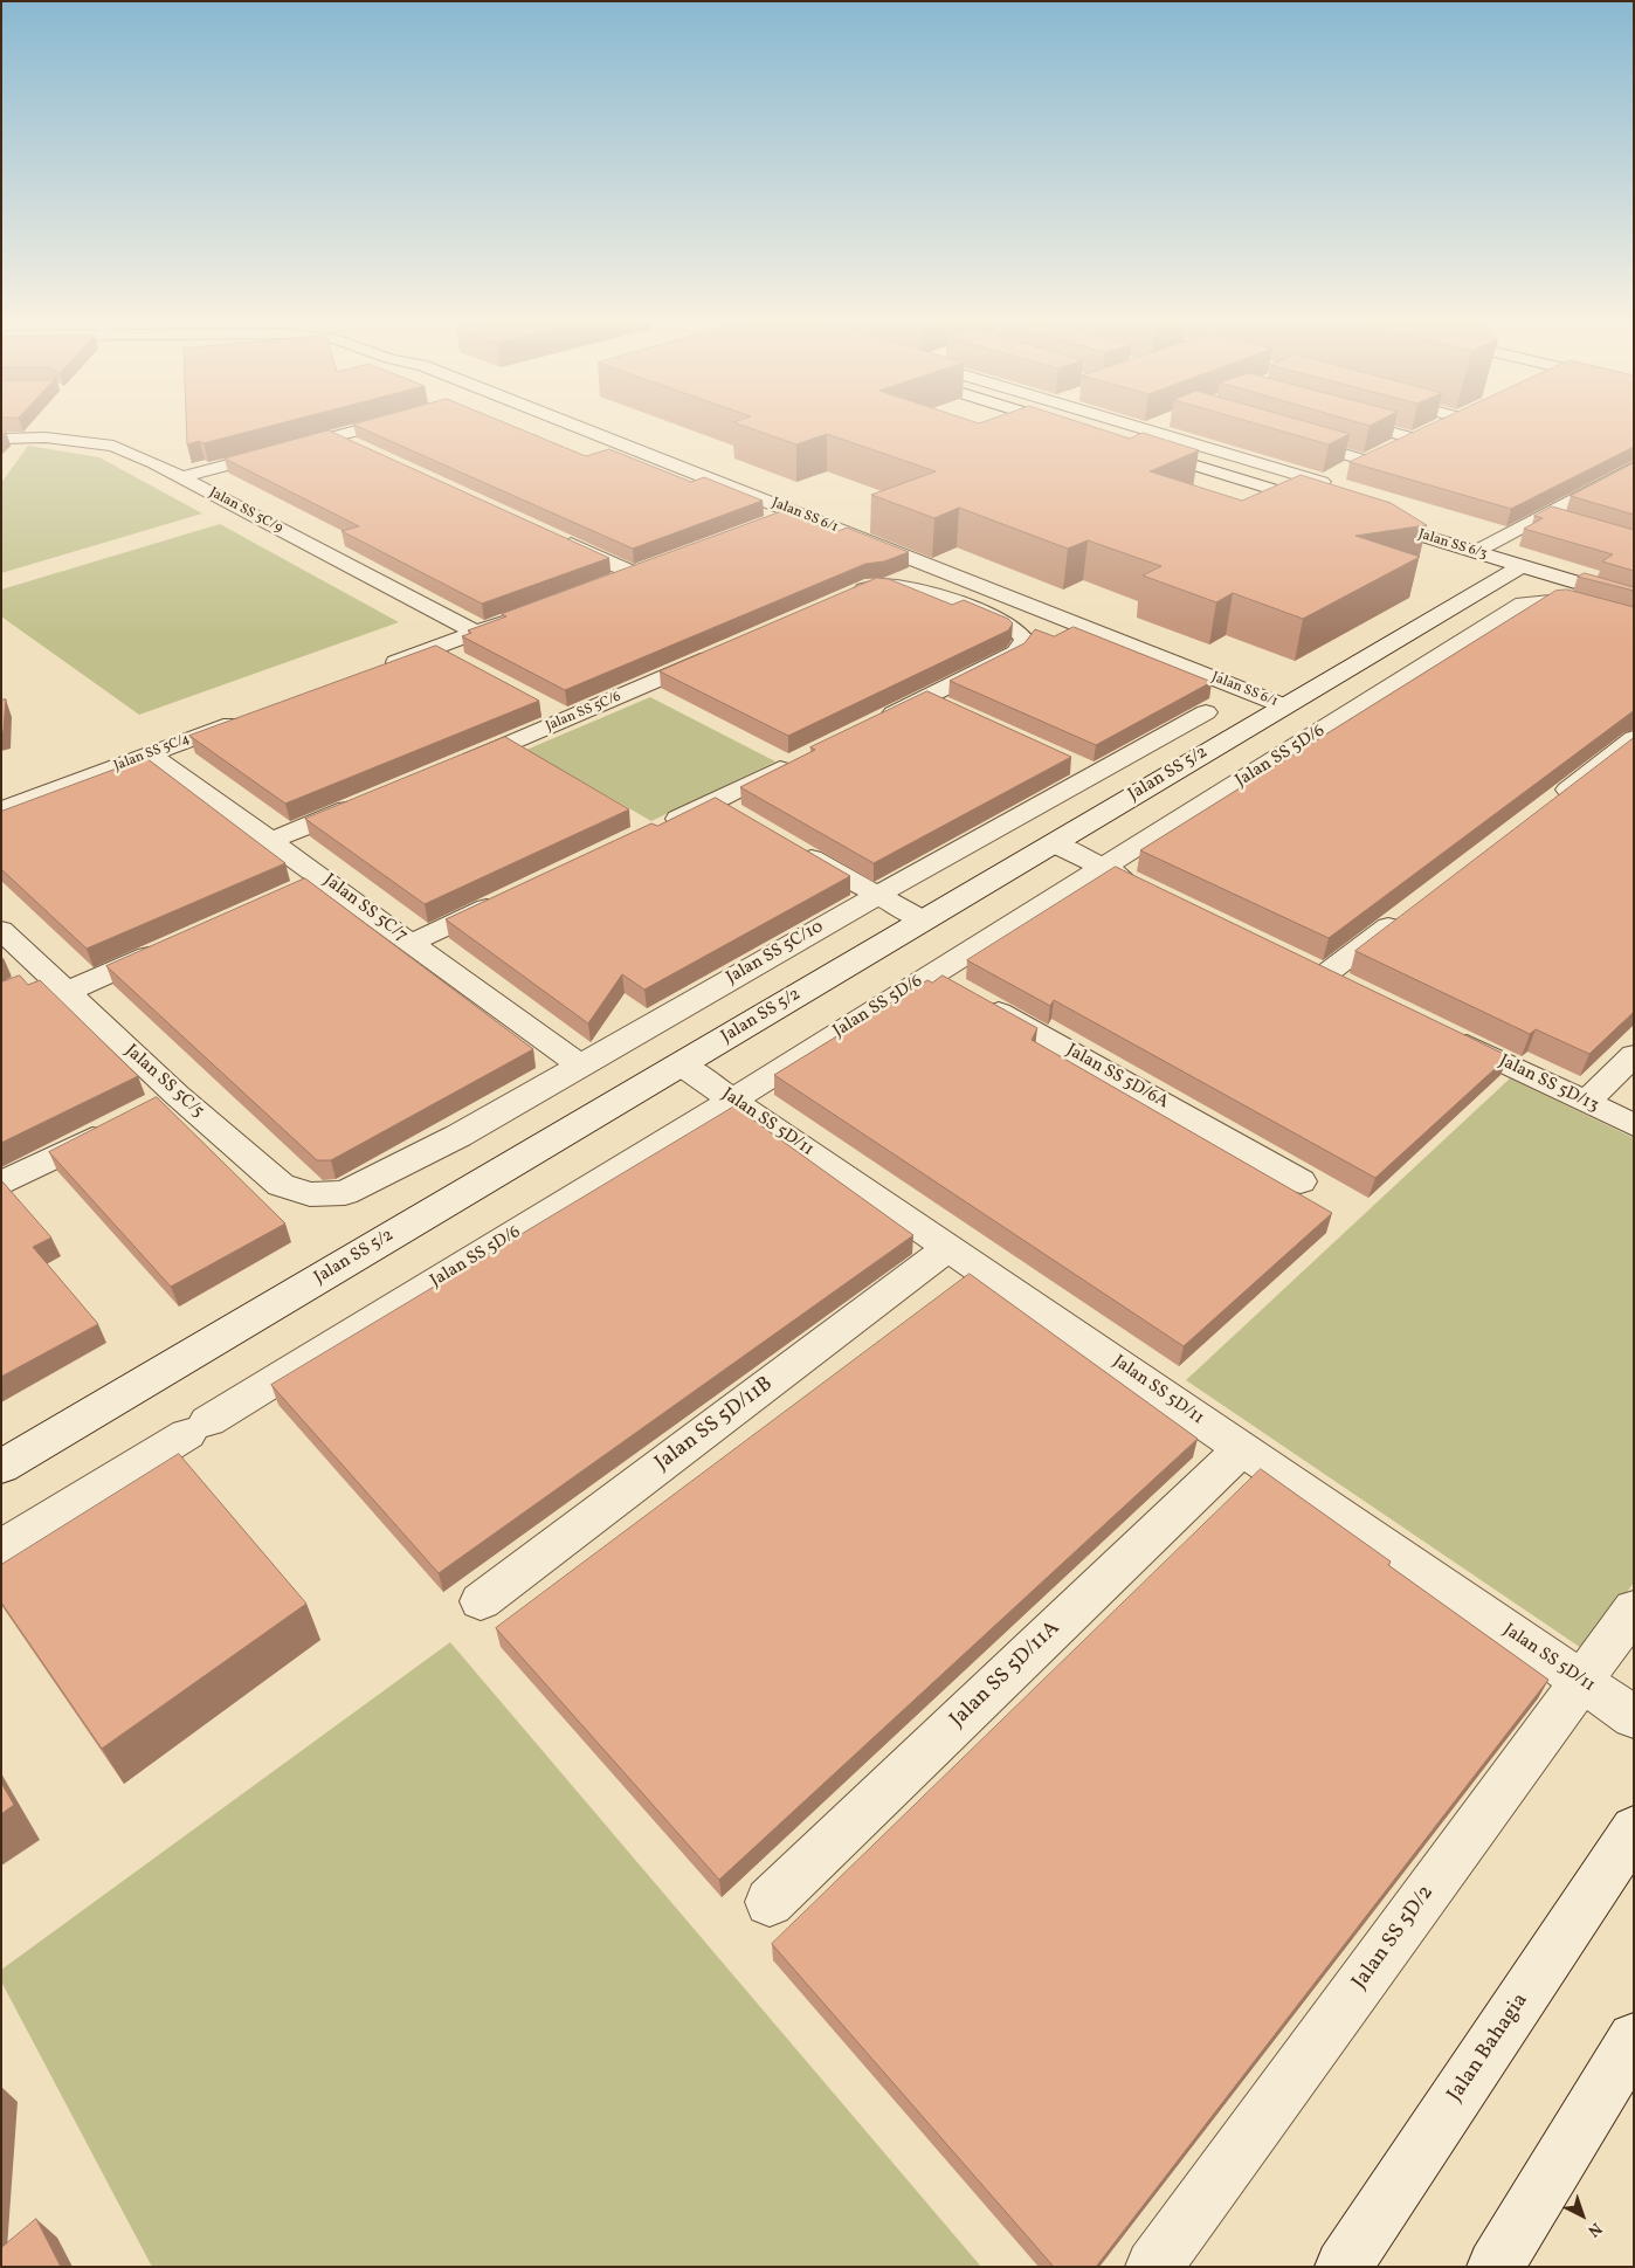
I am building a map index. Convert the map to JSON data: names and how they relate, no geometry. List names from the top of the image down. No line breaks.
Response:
{"streets":{"street":["Jalan SS 5C/9","Jalan SS 6/1","Jalan SS 6/3","Jalan SS 5C/6","Jalan SS 5C/4","Jalan SS 5D/6","Jalan SS 5/2","Jalan SS 5C/7","Jalan SS 5C/10","Jalan SS 5D/6A","Jalan SS 5C/5","Jalan SS 5D/13","Jalan SS 5D/11","Jalan SS 5D/11B","Jalan SS 5D/11A","Jalan SS 5D/2","Jalan Bahagia"]},"crossings":[["Jalan SS 6/1","Jalan SS 5/2"],["Jalan SS 6/3","Jalan SS 5/2"],["Jalan SS 5C/4","Jalan SS 5C/7"],["Jalan SS 5D/6","Jalan SS 5D/6A"],["Jalan SS 5D/6","Jalan SS 5D/11"],["Jalan SS 5/2","Jalan SS 5D/11"],["Jalan SS 5C/7","Jalan SS 5C/10"],["Jalan SS 5C/10","Jalan SS 5C/5"],["Jalan SS 5D/11","Jalan SS 5D/11B"],["Jalan SS 5D/11","Jalan SS 5D/11A"],["Jalan SS 5D/11","Jalan SS 5D/2"]],"north":"bottom right"}
